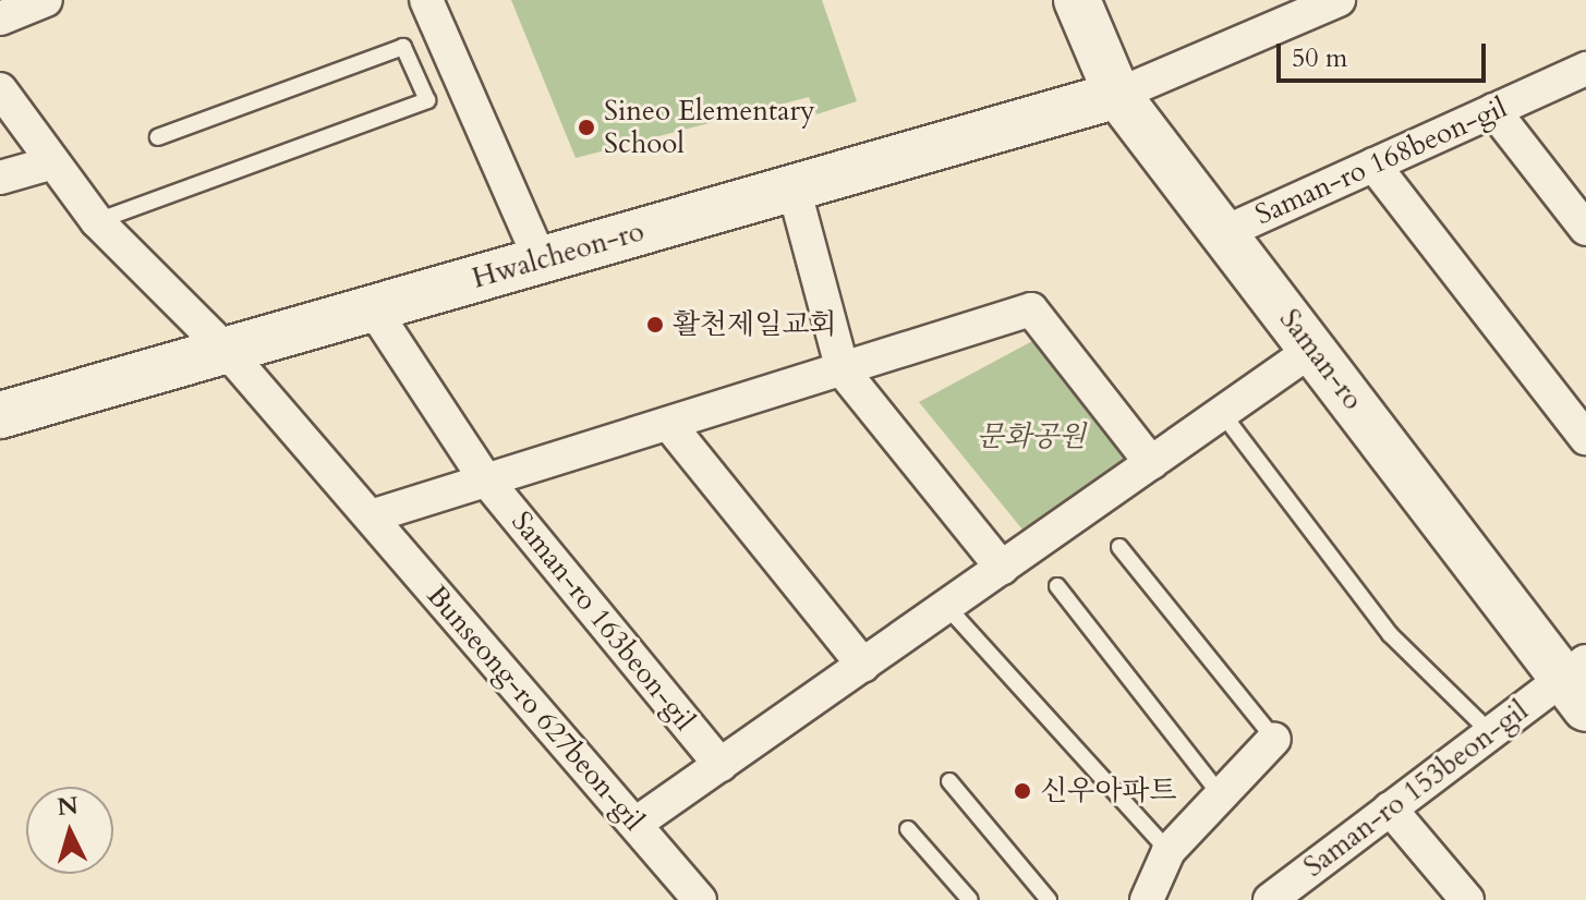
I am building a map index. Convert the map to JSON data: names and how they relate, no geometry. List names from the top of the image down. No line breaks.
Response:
{"streets":{"street":["Saman-ro 168beon-gil","Hwalcheon-ro","Saman-ro","Saman-ro 163beon-gil","Bunseong-ro 627beon-gil","Saman-ro 153beon-gil"]},"crossings":[["Saman-ro 168beon-gil","Saman-ro"],["Hwalcheon-ro","Saman-ro"],["Hwalcheon-ro","Saman-ro 163beon-gil"],["Hwalcheon-ro","Bunseong-ro 627beon-gil"],["Saman-ro","Saman-ro 153beon-gil"]],"parks":["문화공원"],"places":["Sineo Elementary School","활천제일교회","신우아파트"],"scale_bar":"50 m","north":"top"}
